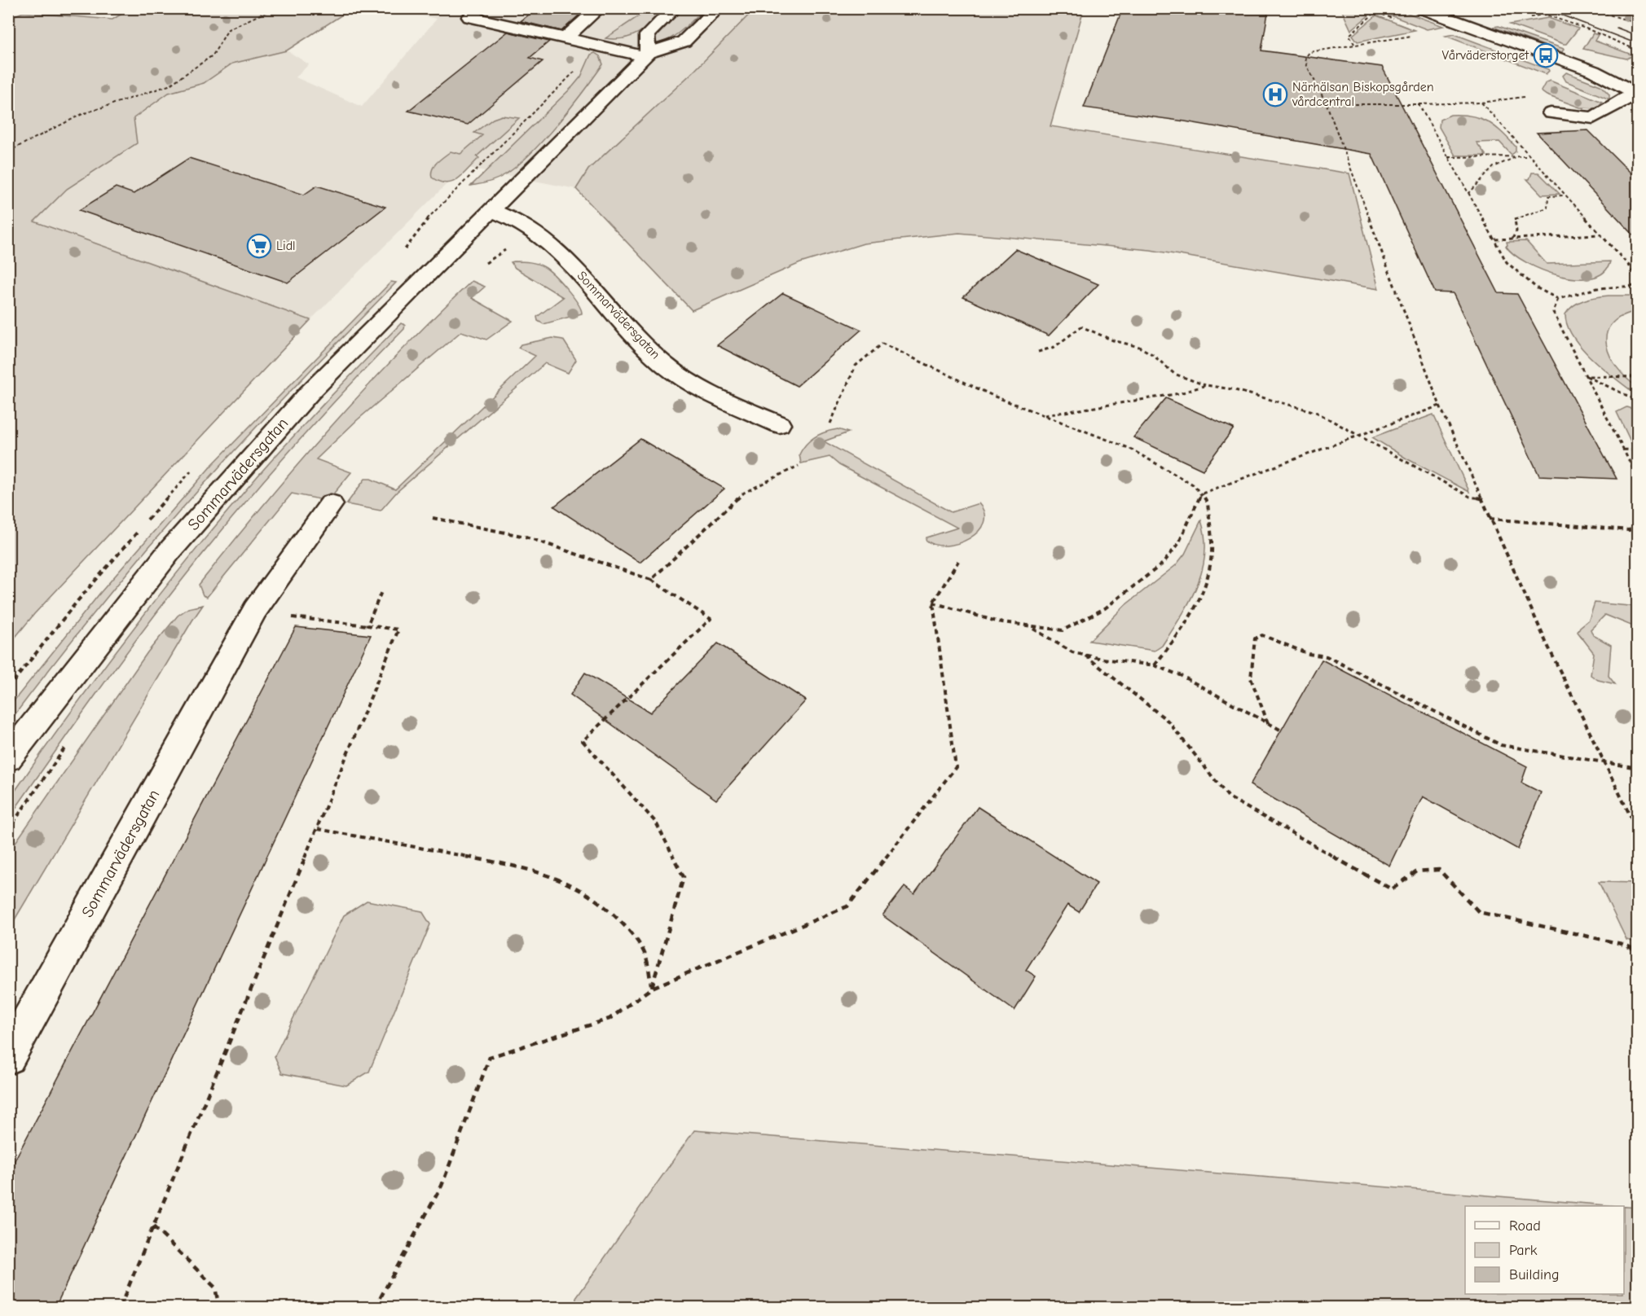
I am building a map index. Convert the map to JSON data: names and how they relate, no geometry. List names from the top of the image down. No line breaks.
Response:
{"streets":{"street":["Sommarvädersgatan"]},"places":{"bus stop":["Vårväderstorget"],"hospital":["Närhälsan Biskopsgården vårdcentral"],"supermarket":["Lidl"]},"legend":["Road","Park","Building"]}
